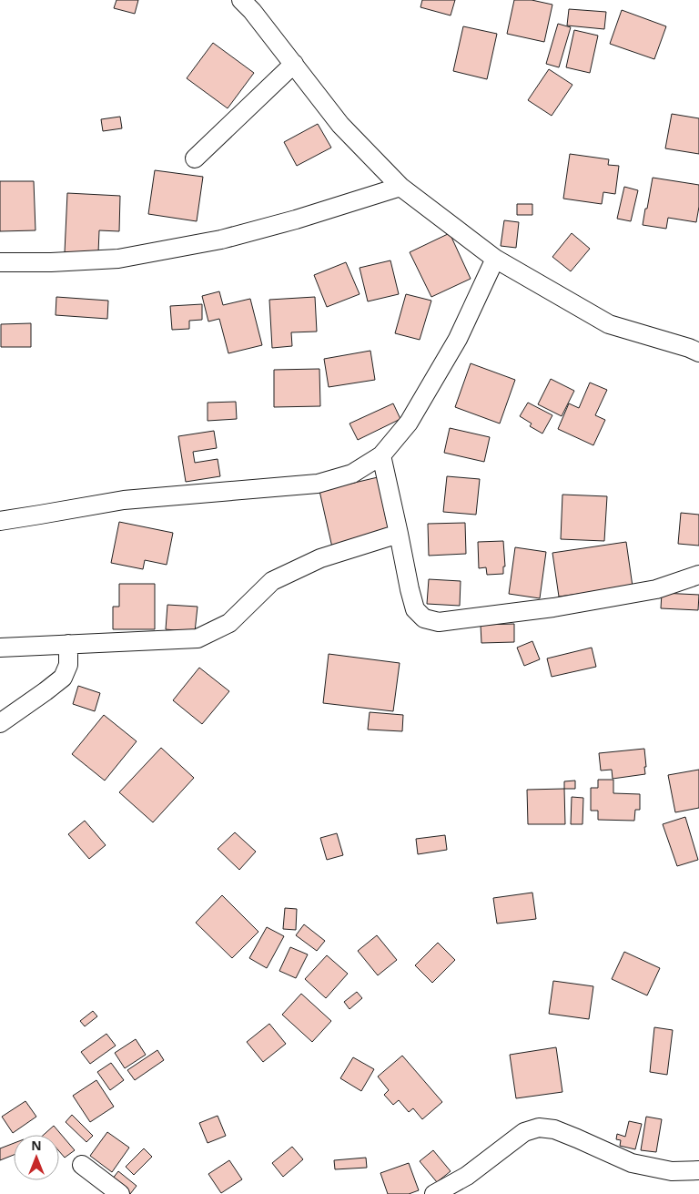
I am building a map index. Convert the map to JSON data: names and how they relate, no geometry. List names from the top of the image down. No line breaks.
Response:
{"north":"top"}
